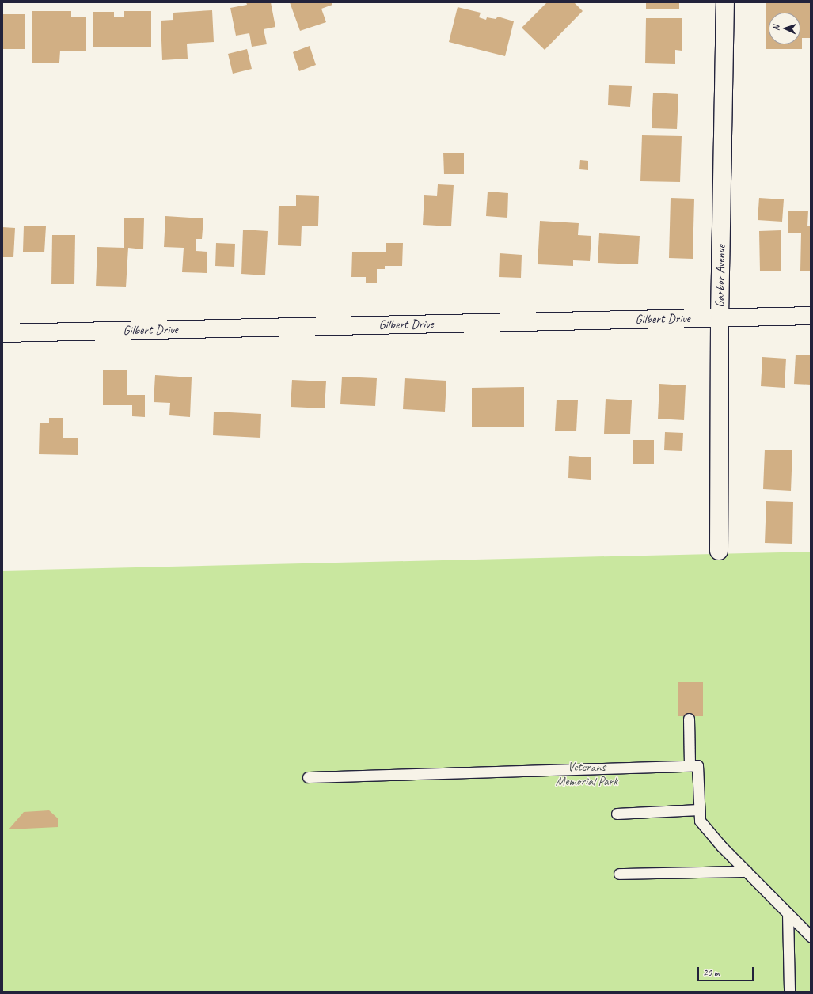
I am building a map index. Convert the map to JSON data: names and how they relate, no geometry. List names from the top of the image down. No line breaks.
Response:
{"streets":{"street":["Garbor Avenue","Gilbert Drive"]},"crossings":[["Garbor Avenue","Gilbert Drive"]],"parks":["Veterans Memorial Park"],"scale_bar":"20 m","north":"left"}
